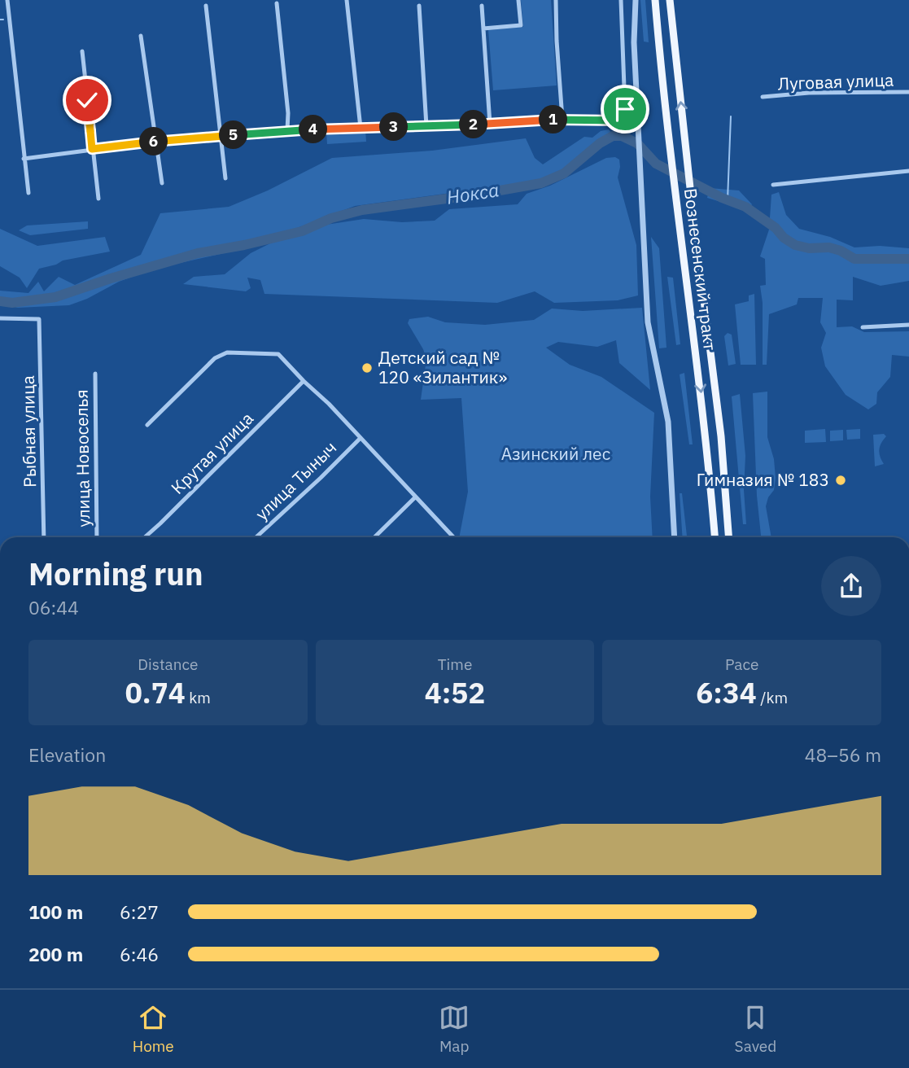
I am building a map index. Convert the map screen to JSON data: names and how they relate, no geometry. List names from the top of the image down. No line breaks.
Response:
{"streets":{"main road":["Вознесенский тракт"],"street":["Луговая улица","Рыбная улица","Крутая улица","улица Новоселья","улица Тыныч"]},"water":["Нокса"],"parks":["Азинский лес"],"places":["Детский сад № 120 «Зилантик»","Гимназия № 183"],"page":{"pins":["1","2","3","4","5","6"],"heading":["Morning run","06:44"],"stats":[["Distance","0.74 km"],["Time","4:52"],["Pace","6:34 /km"]],"chart":["Elevation","48–56 m"],"list":[{"name":"100 m","note":"6:27"},{"name":"200 m","note":"6:46"}],"tabs":["Home","Map","Saved"]}}
